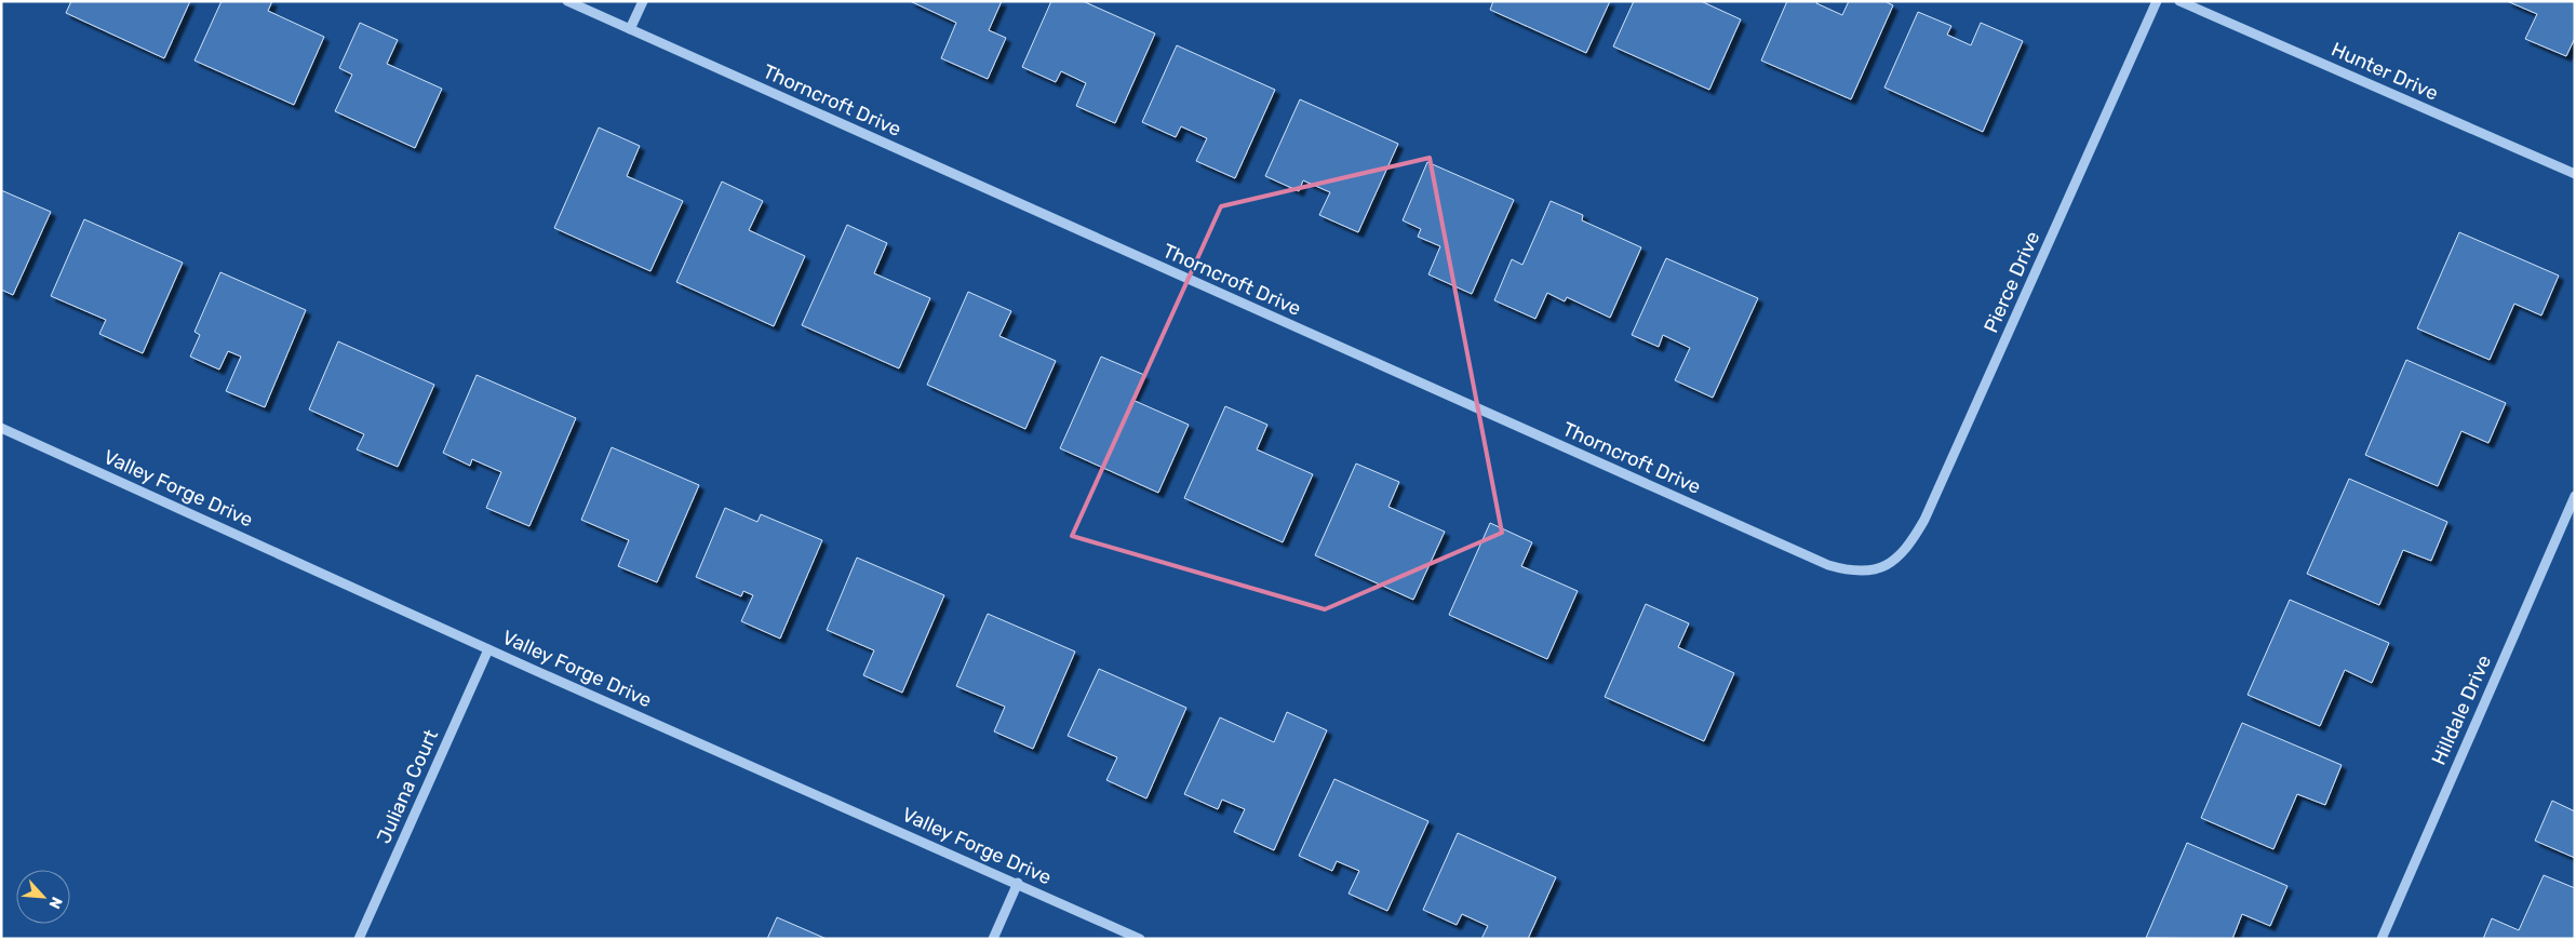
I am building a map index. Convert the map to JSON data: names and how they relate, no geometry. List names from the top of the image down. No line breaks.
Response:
{"streets":{"street":["Hunter Drive","Thorncroft Drive","Pierce Drive","Valley Forge Drive","Hilldale Drive","Juliana Court"]},"crossings":[["Thorncroft Drive","Pierce Drive"],["Valley Forge Drive","Juliana Court"]],"north":"bottom right"}
